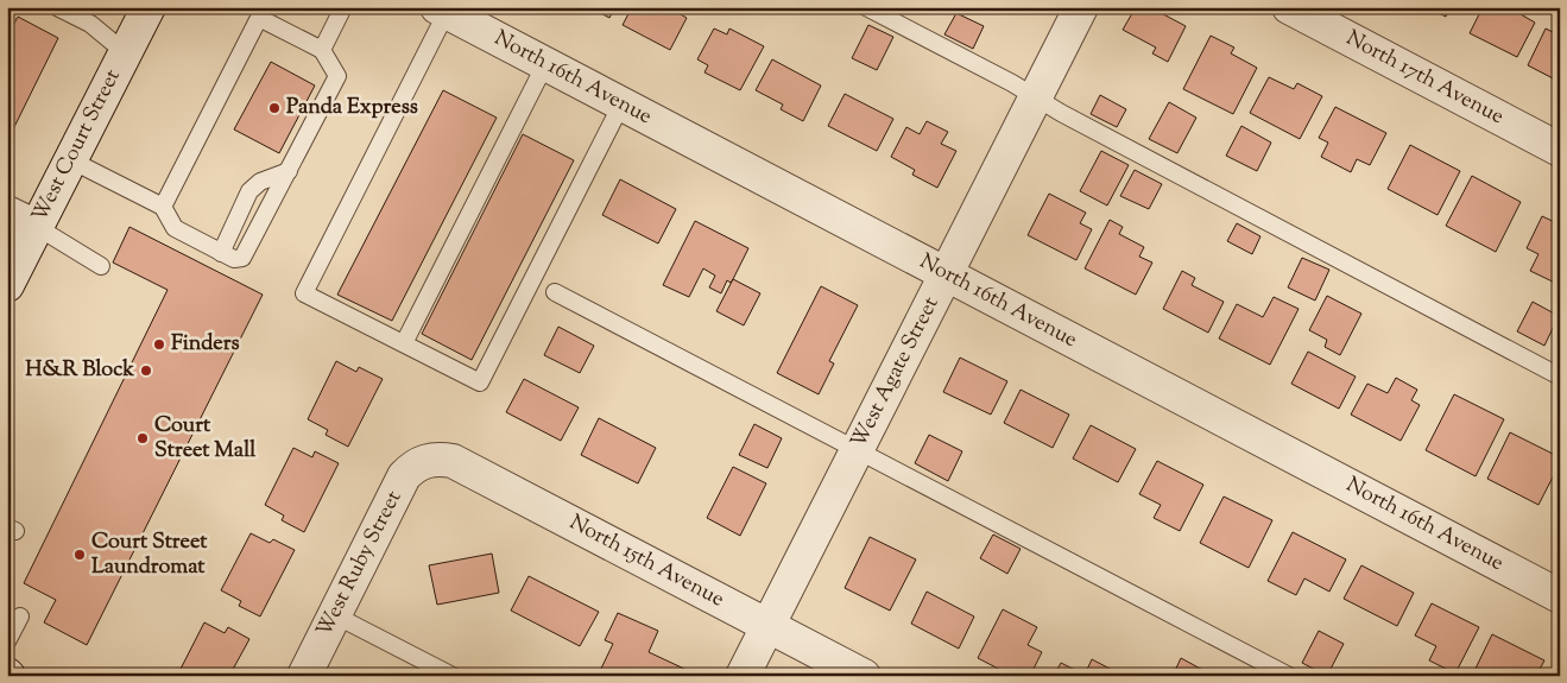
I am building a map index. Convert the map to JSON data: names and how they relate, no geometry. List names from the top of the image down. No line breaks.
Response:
{"streets":{"street":["North 16th Avenue","North 17th Avenue","West Court Street","West Agate Street","North 15th Avenue","West Ruby Street"]},"crossings":[["North 16th Avenue","West Agate Street"],["West Agate Street","North 15th Avenue"],["North 15th Avenue","West Ruby Street"]],"places":["Panda Express","Finders","H&R Block","Court Street Mall","Court Street Laundromat"]}
